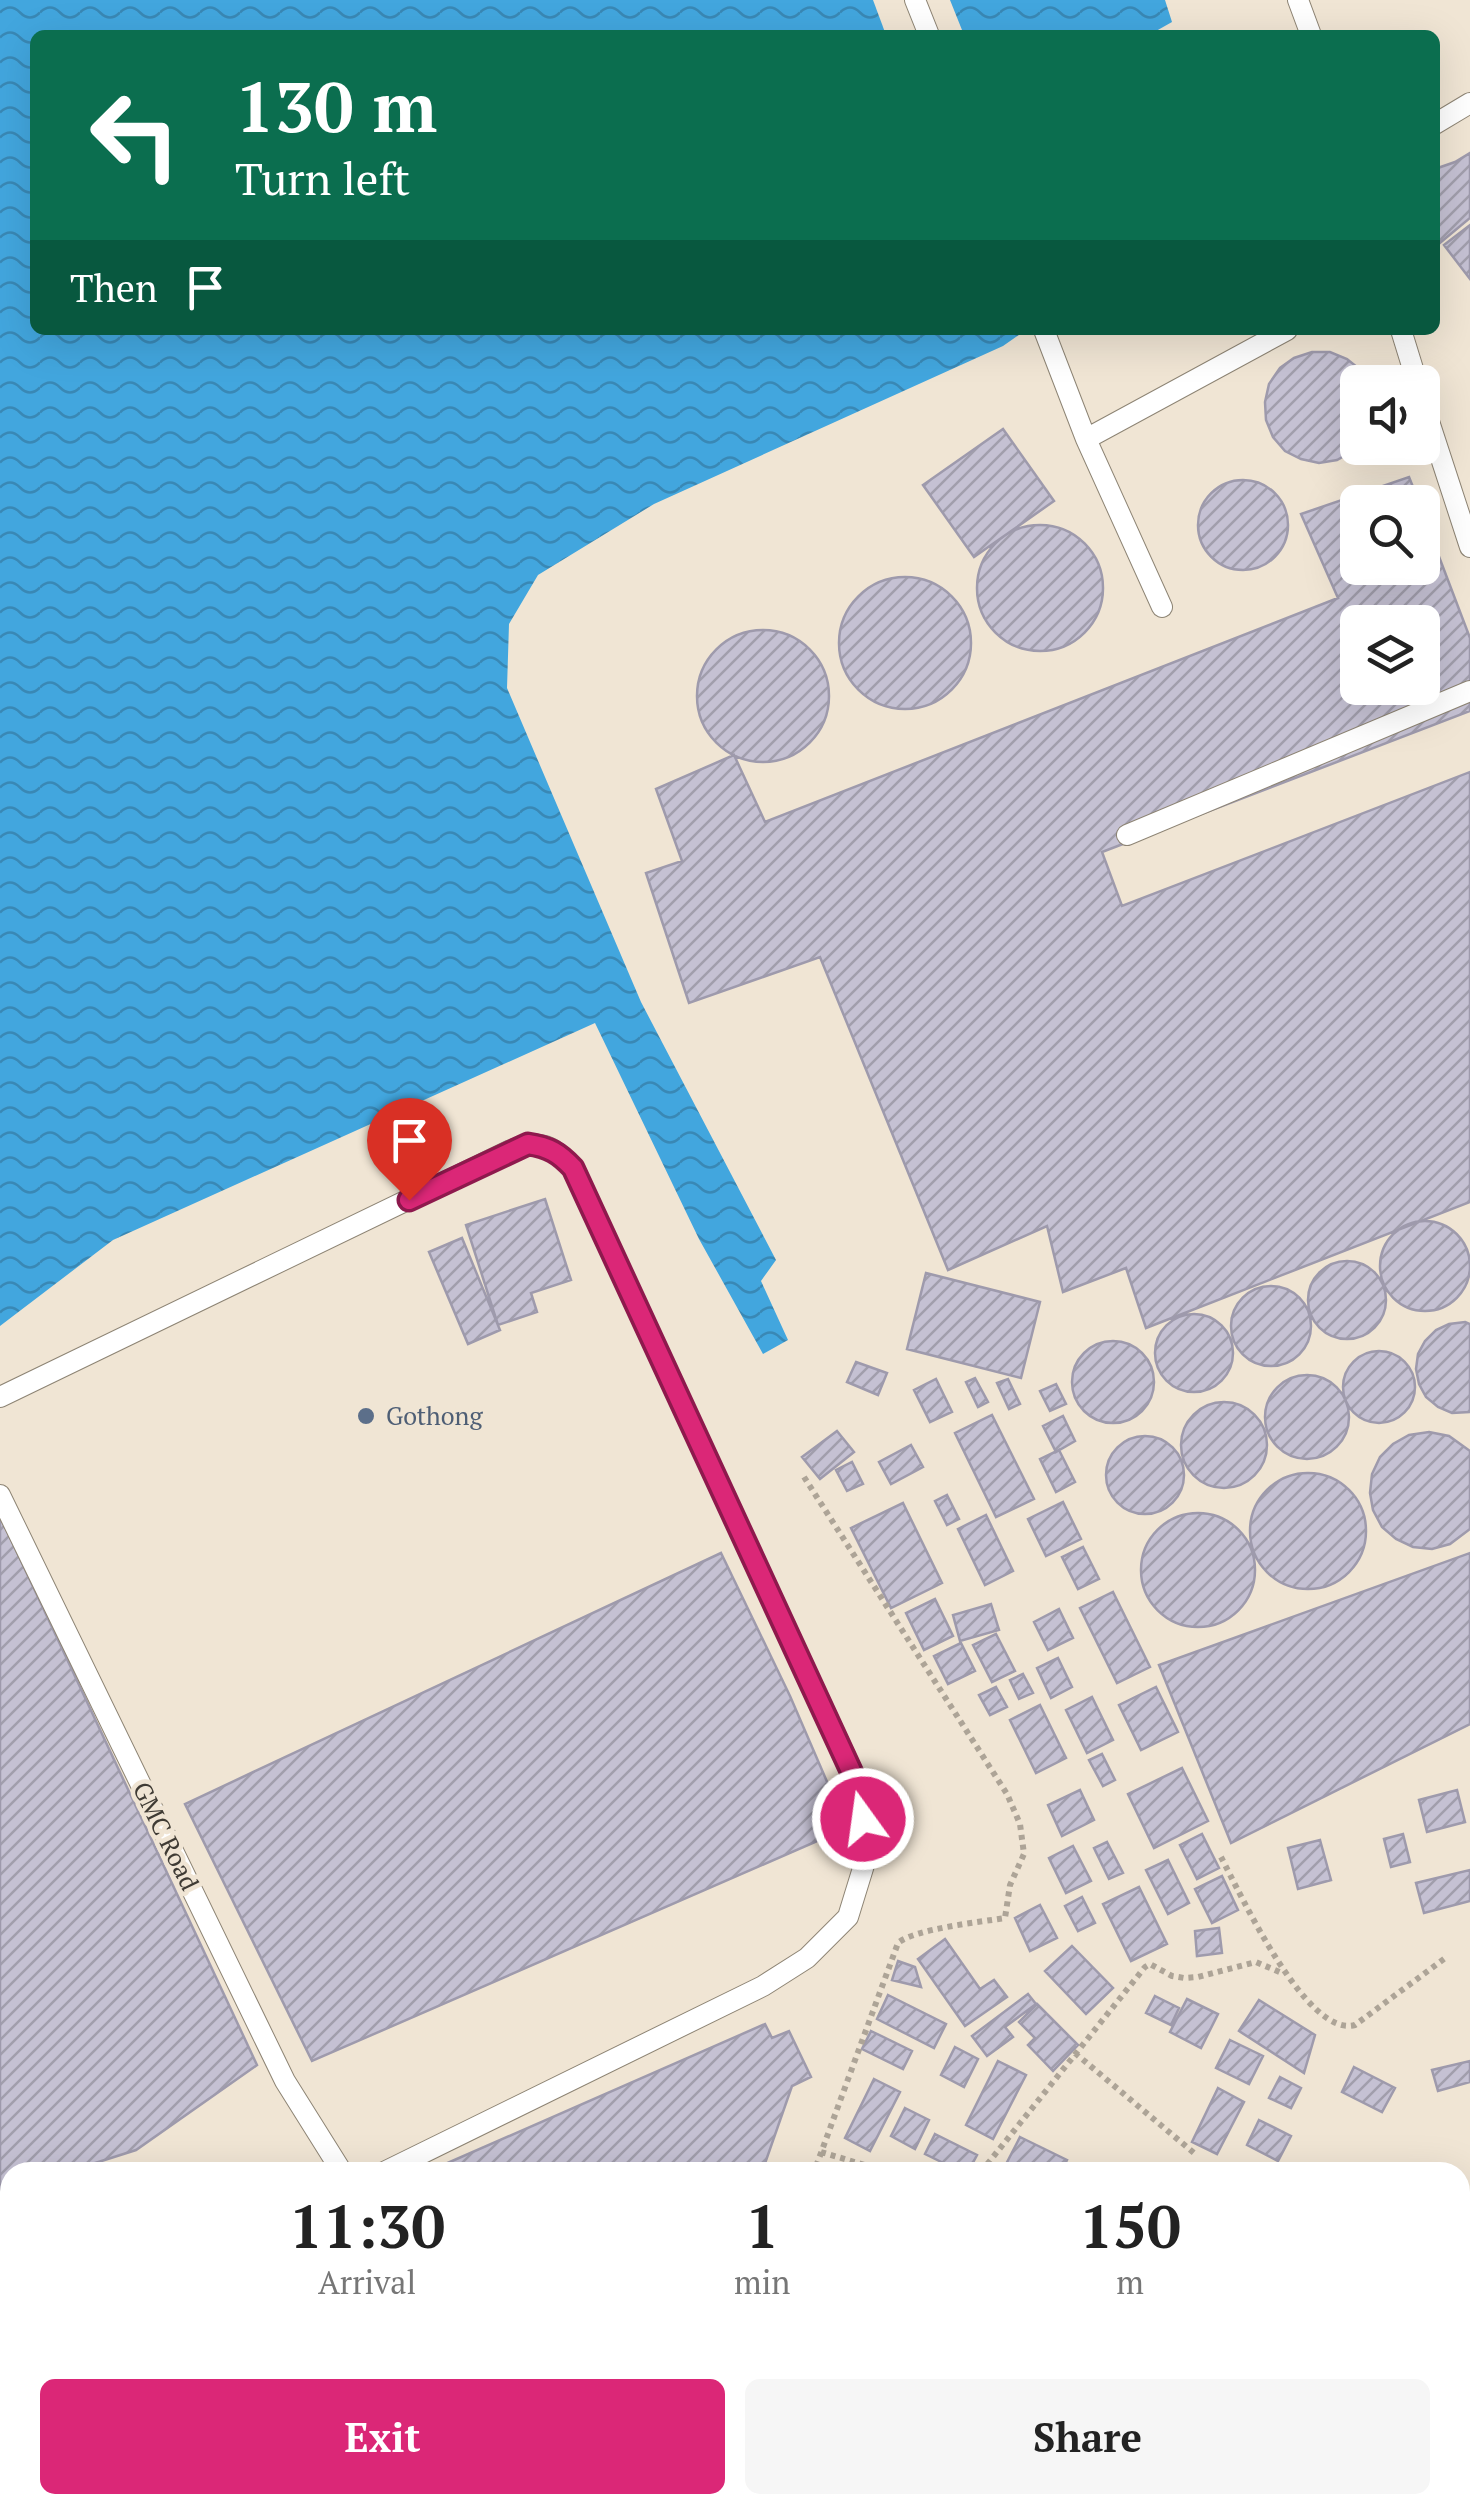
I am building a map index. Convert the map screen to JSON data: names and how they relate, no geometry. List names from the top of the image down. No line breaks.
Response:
{"streets":{"lane":["GMC Road"]},"places":["Gothong"],"page":{"turn":["130 m","Turn left"],"then":"Then","eta":["11:30","Arrival","1","min","150","m"],"buttons":["Exit","Share"]}}
